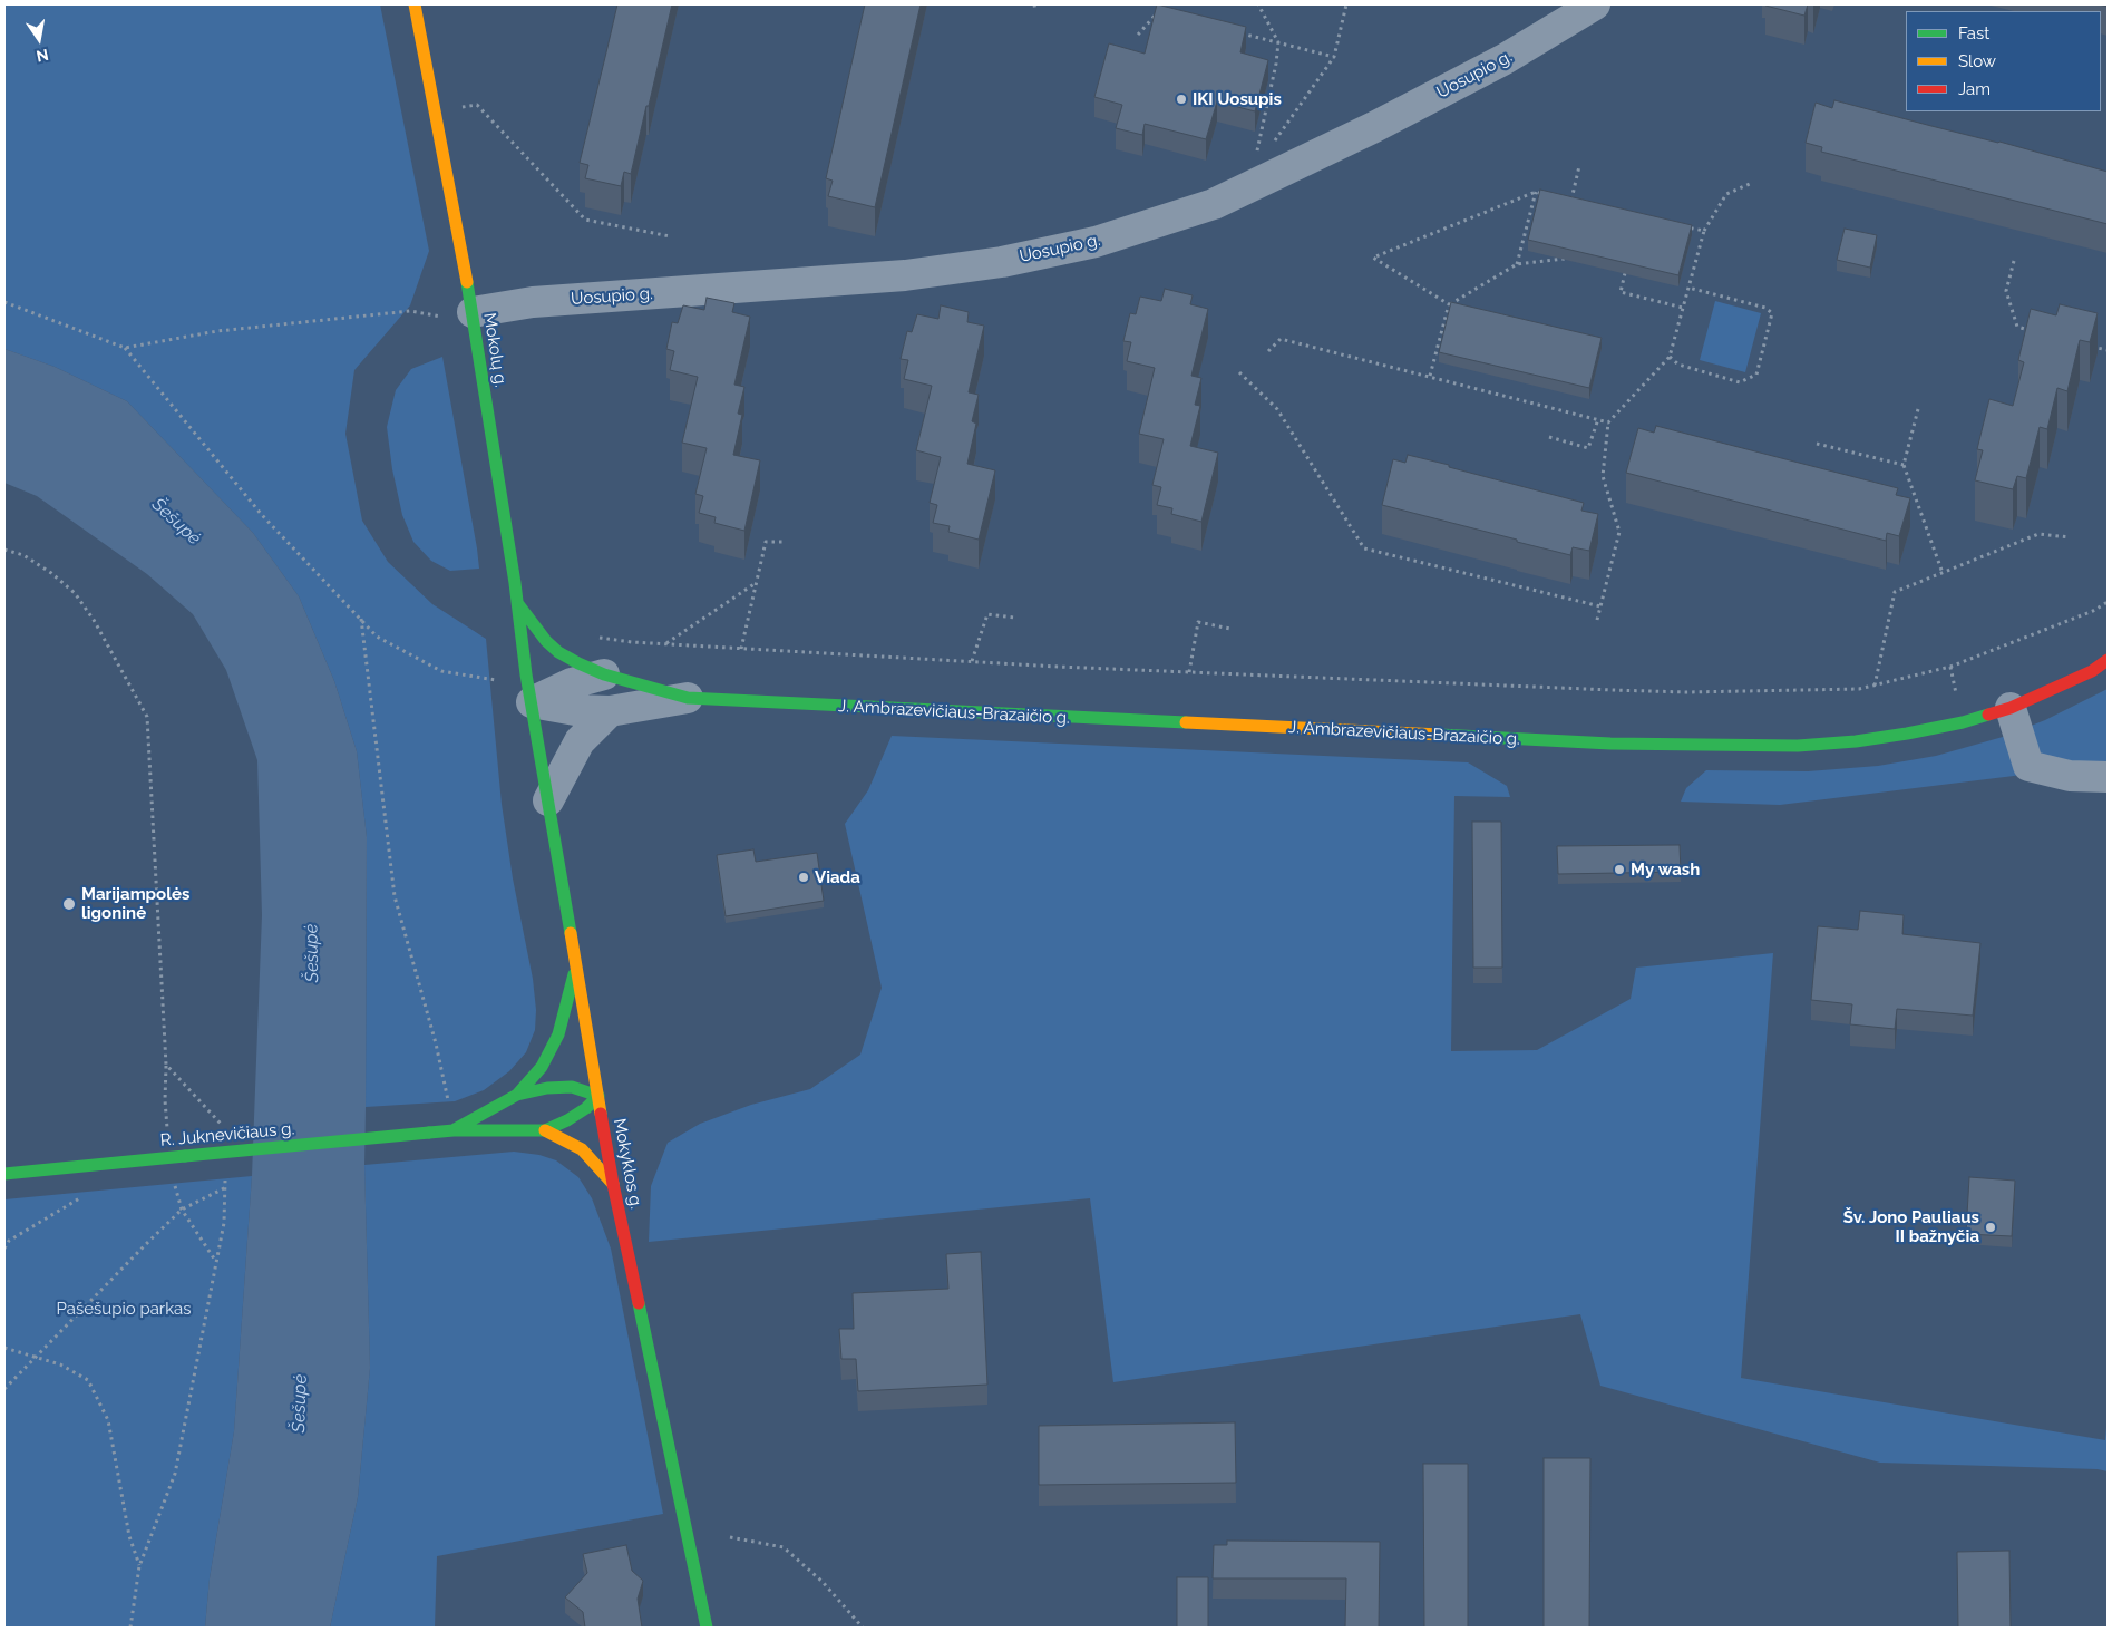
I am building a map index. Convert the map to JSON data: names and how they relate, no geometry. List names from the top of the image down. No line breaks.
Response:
{"streets":{"street":["Uosupio g.","Mokolų g.","J. Ambrazevičiaus-Brazaičio g.","R. Juknevičiaus g.","Mokyklos g."]},"crossings":[["Uosupio g.","Mokolų g."],["Mokolų g.","J. Ambrazevičiaus-Brazaičio g."],["Mokolų g.","Mokyklos g."],["J. Ambrazevičiaus-Brazaičio g.","Mokyklos g."],["R. Juknevičiaus g.","Mokyklos g."]],"water":["Šešupė"],"parks":["Pašešupio parkas"],"places":["IKI Uosupis","My wash","Viada","Marijampolės ligoninė","Šv. Jono Pauliaus II bažnyčia"],"legend":["Fast","Slow","Jam"],"north":"bottom"}
